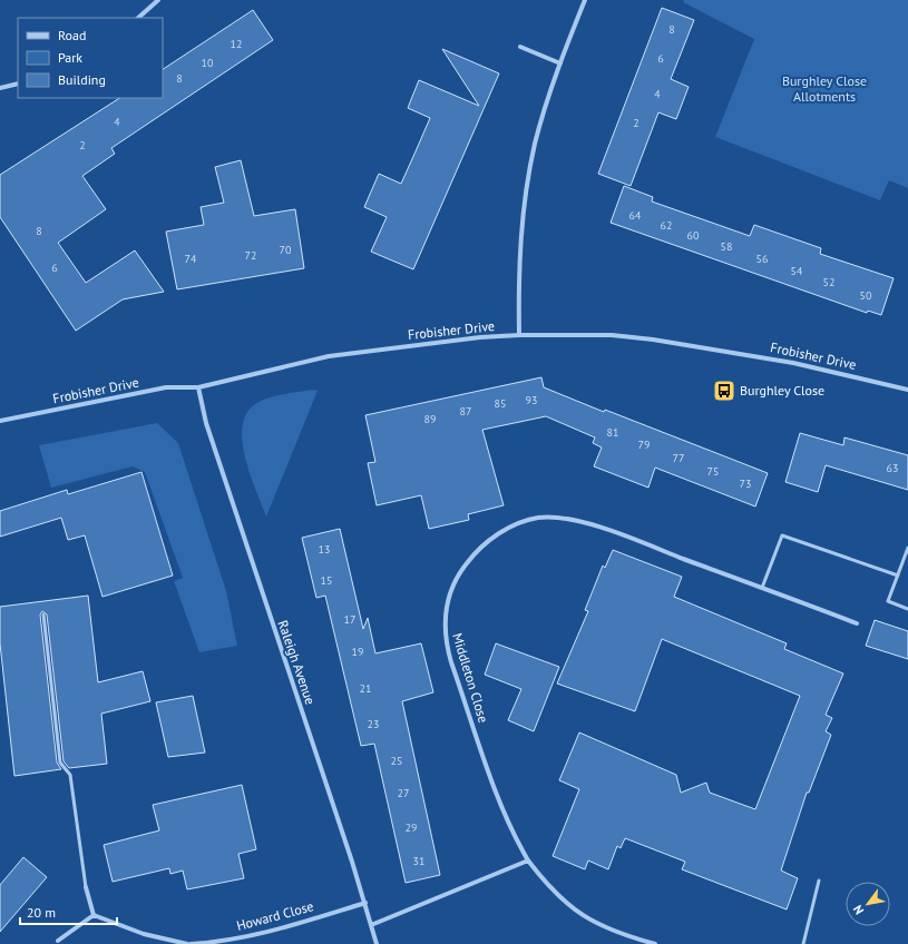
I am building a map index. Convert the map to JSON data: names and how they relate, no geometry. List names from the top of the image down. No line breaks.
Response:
{"streets":{"street":["Frobisher Drive","Raleigh Avenue","Middleton Close","Howard Close"]},"crossings":[["Frobisher Drive","Raleigh Avenue"],["Raleigh Avenue","Howard Close"]],"parks":["Burghley Close Allotments"],"places":{"bus stop":["Burghley Close"]},"house_numbers":["8","12","6","10","8","4","4","2","2","64","62","8","60","58","70","72","74","56","6","54","52","50","93","85","87","89","81","79","77","63","75","73","13","15","17","19","21","23","25","27","29","31"],"legend":["Road","Park","Building"],"scale_bar":"20 m","north":"bottom left"}
